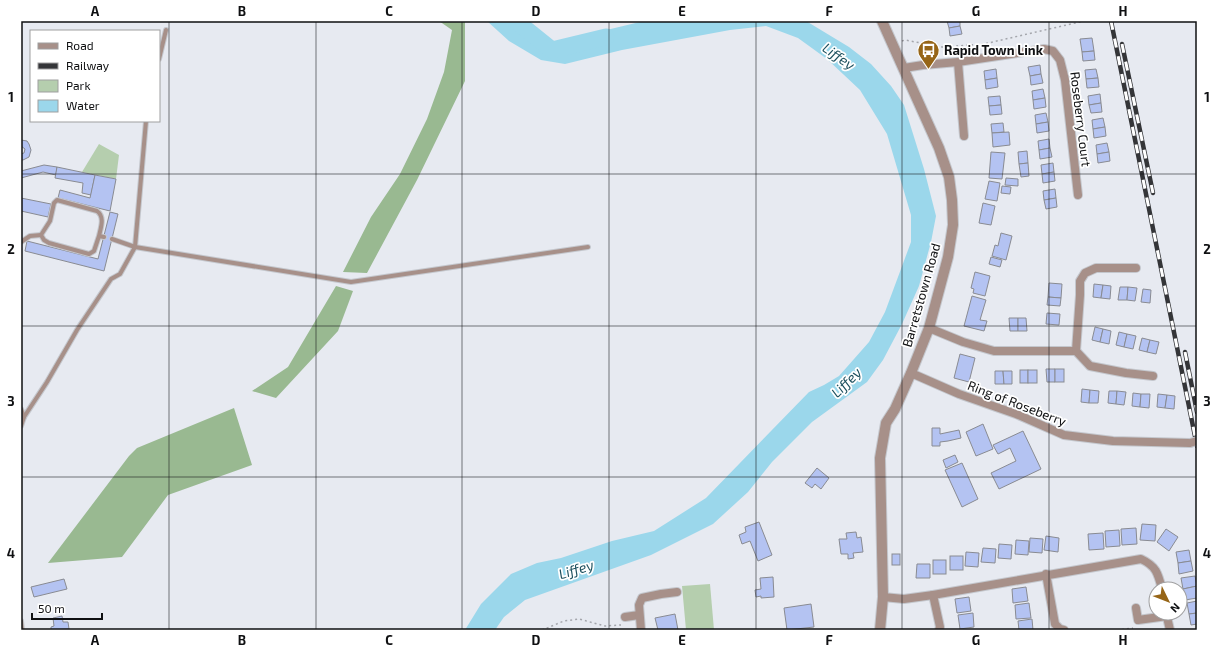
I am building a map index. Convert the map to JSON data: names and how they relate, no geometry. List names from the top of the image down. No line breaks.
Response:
{"streets":{"street":["Roseberry Court","Barretstown Road","Ring of Roseberry"]},"crossings":[["Roseberry Court","Barretstown Road"],["Barretstown Road","Ring of Roseberry"]],"water":["Liffey"],"places":{"bus stop":["Rapid Town Link"]},"legend":["Road","Railway","Park","Water"],"scale_bar":"50 m","north":"bottom right","grid":{"columns":["A","B","C","D","E","F","G","H"],"rows":["1","2","3","4"]}}
